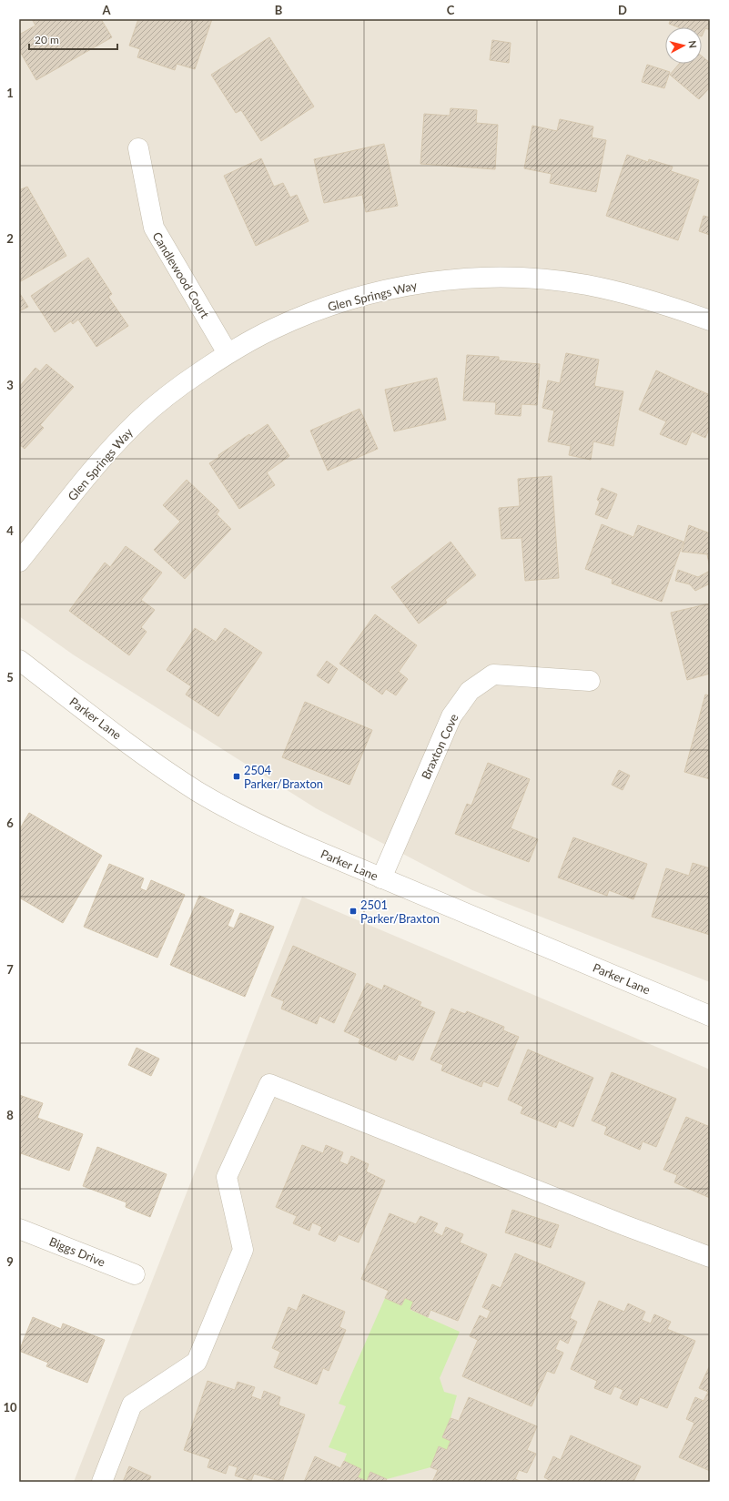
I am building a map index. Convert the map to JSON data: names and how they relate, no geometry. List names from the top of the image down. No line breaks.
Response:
{"streets":{"street":["Candlewood Court","Glen Springs Way","Parker Lane","Braxton Cove","Biggs Drive"]},"crossings":[["Candlewood Court","Glen Springs Way"],["Parker Lane","Braxton Cove"]],"places":{"transit":["2504 Parker/Braxton","2501 Parker/Braxton"]},"scale_bar":"20 m","north":"right","grid":{"columns":["A","B","C","D"],"rows":["1","2","3","4","5","6","7","8","9","10"]}}
